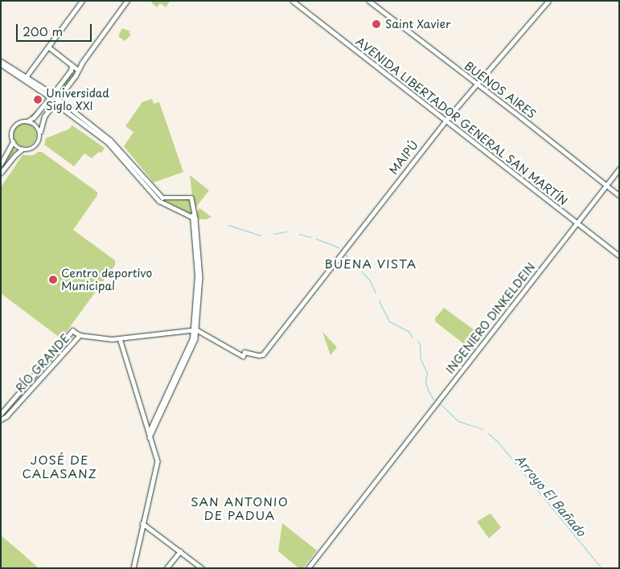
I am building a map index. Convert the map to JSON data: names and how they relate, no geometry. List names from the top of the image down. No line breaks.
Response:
{"streets":{"main road":["BUENOS AIRES","AVENIDA LIBERTADOR GENERAL SAN MARTÍN","MAIPÚ","INGENIERO DINKELDEIN","RÍO GRANDE"]},"crossings":[["BUENOS AIRES","MAIPÚ"],["BUENOS AIRES","INGENIERO DINKELDEIN"],["AVENIDA LIBERTADOR GENERAL SAN MARTÍN","MAIPÚ"],["AVENIDA LIBERTADOR GENERAL SAN MARTÍN","INGENIERO DINKELDEIN"]],"districts":["BUENA VISTA","JOSÉ DE CALASANZ","SAN ANTONIO DE PADUA"],"water":["Arroyo El Bañado"],"places":["Saint Xavier","Universidad Siglo XXI","Centro deportivo Municipal"],"scale_bar":"200 m"}
